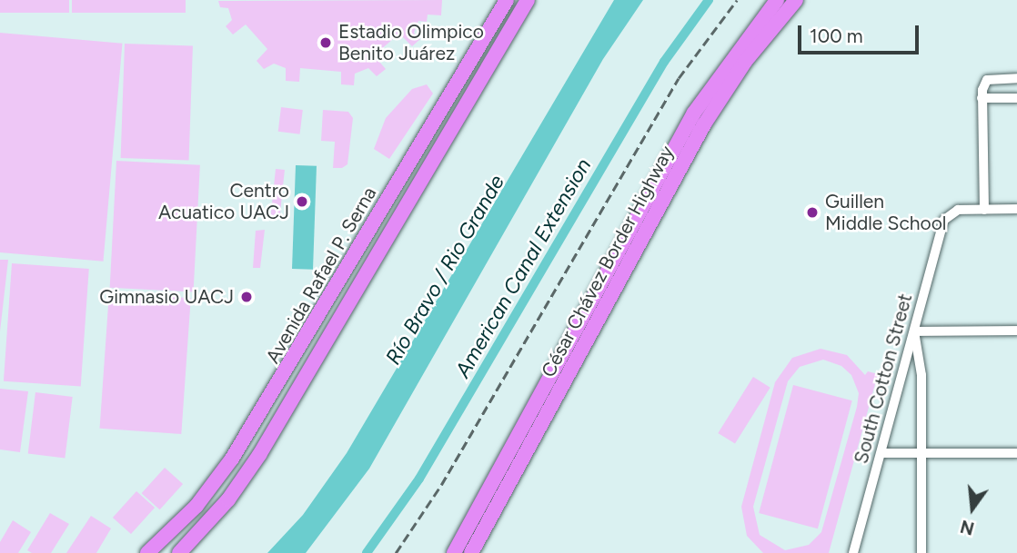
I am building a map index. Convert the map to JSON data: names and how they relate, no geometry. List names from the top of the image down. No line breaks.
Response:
{"streets":{"highway":["César Chávez Border Highway","Avenida Rafael P. Serna"],"street":["South Cotton Street"]},"water":["American Canal Extension","Río Bravo / Rio Grande"],"places":["Estadio Olimpico Benito Juárez","Centro Acuatico UACJ","Guillen Middle School","Gimnasio UACJ"],"scale_bar":"100 m","north":"bottom"}
